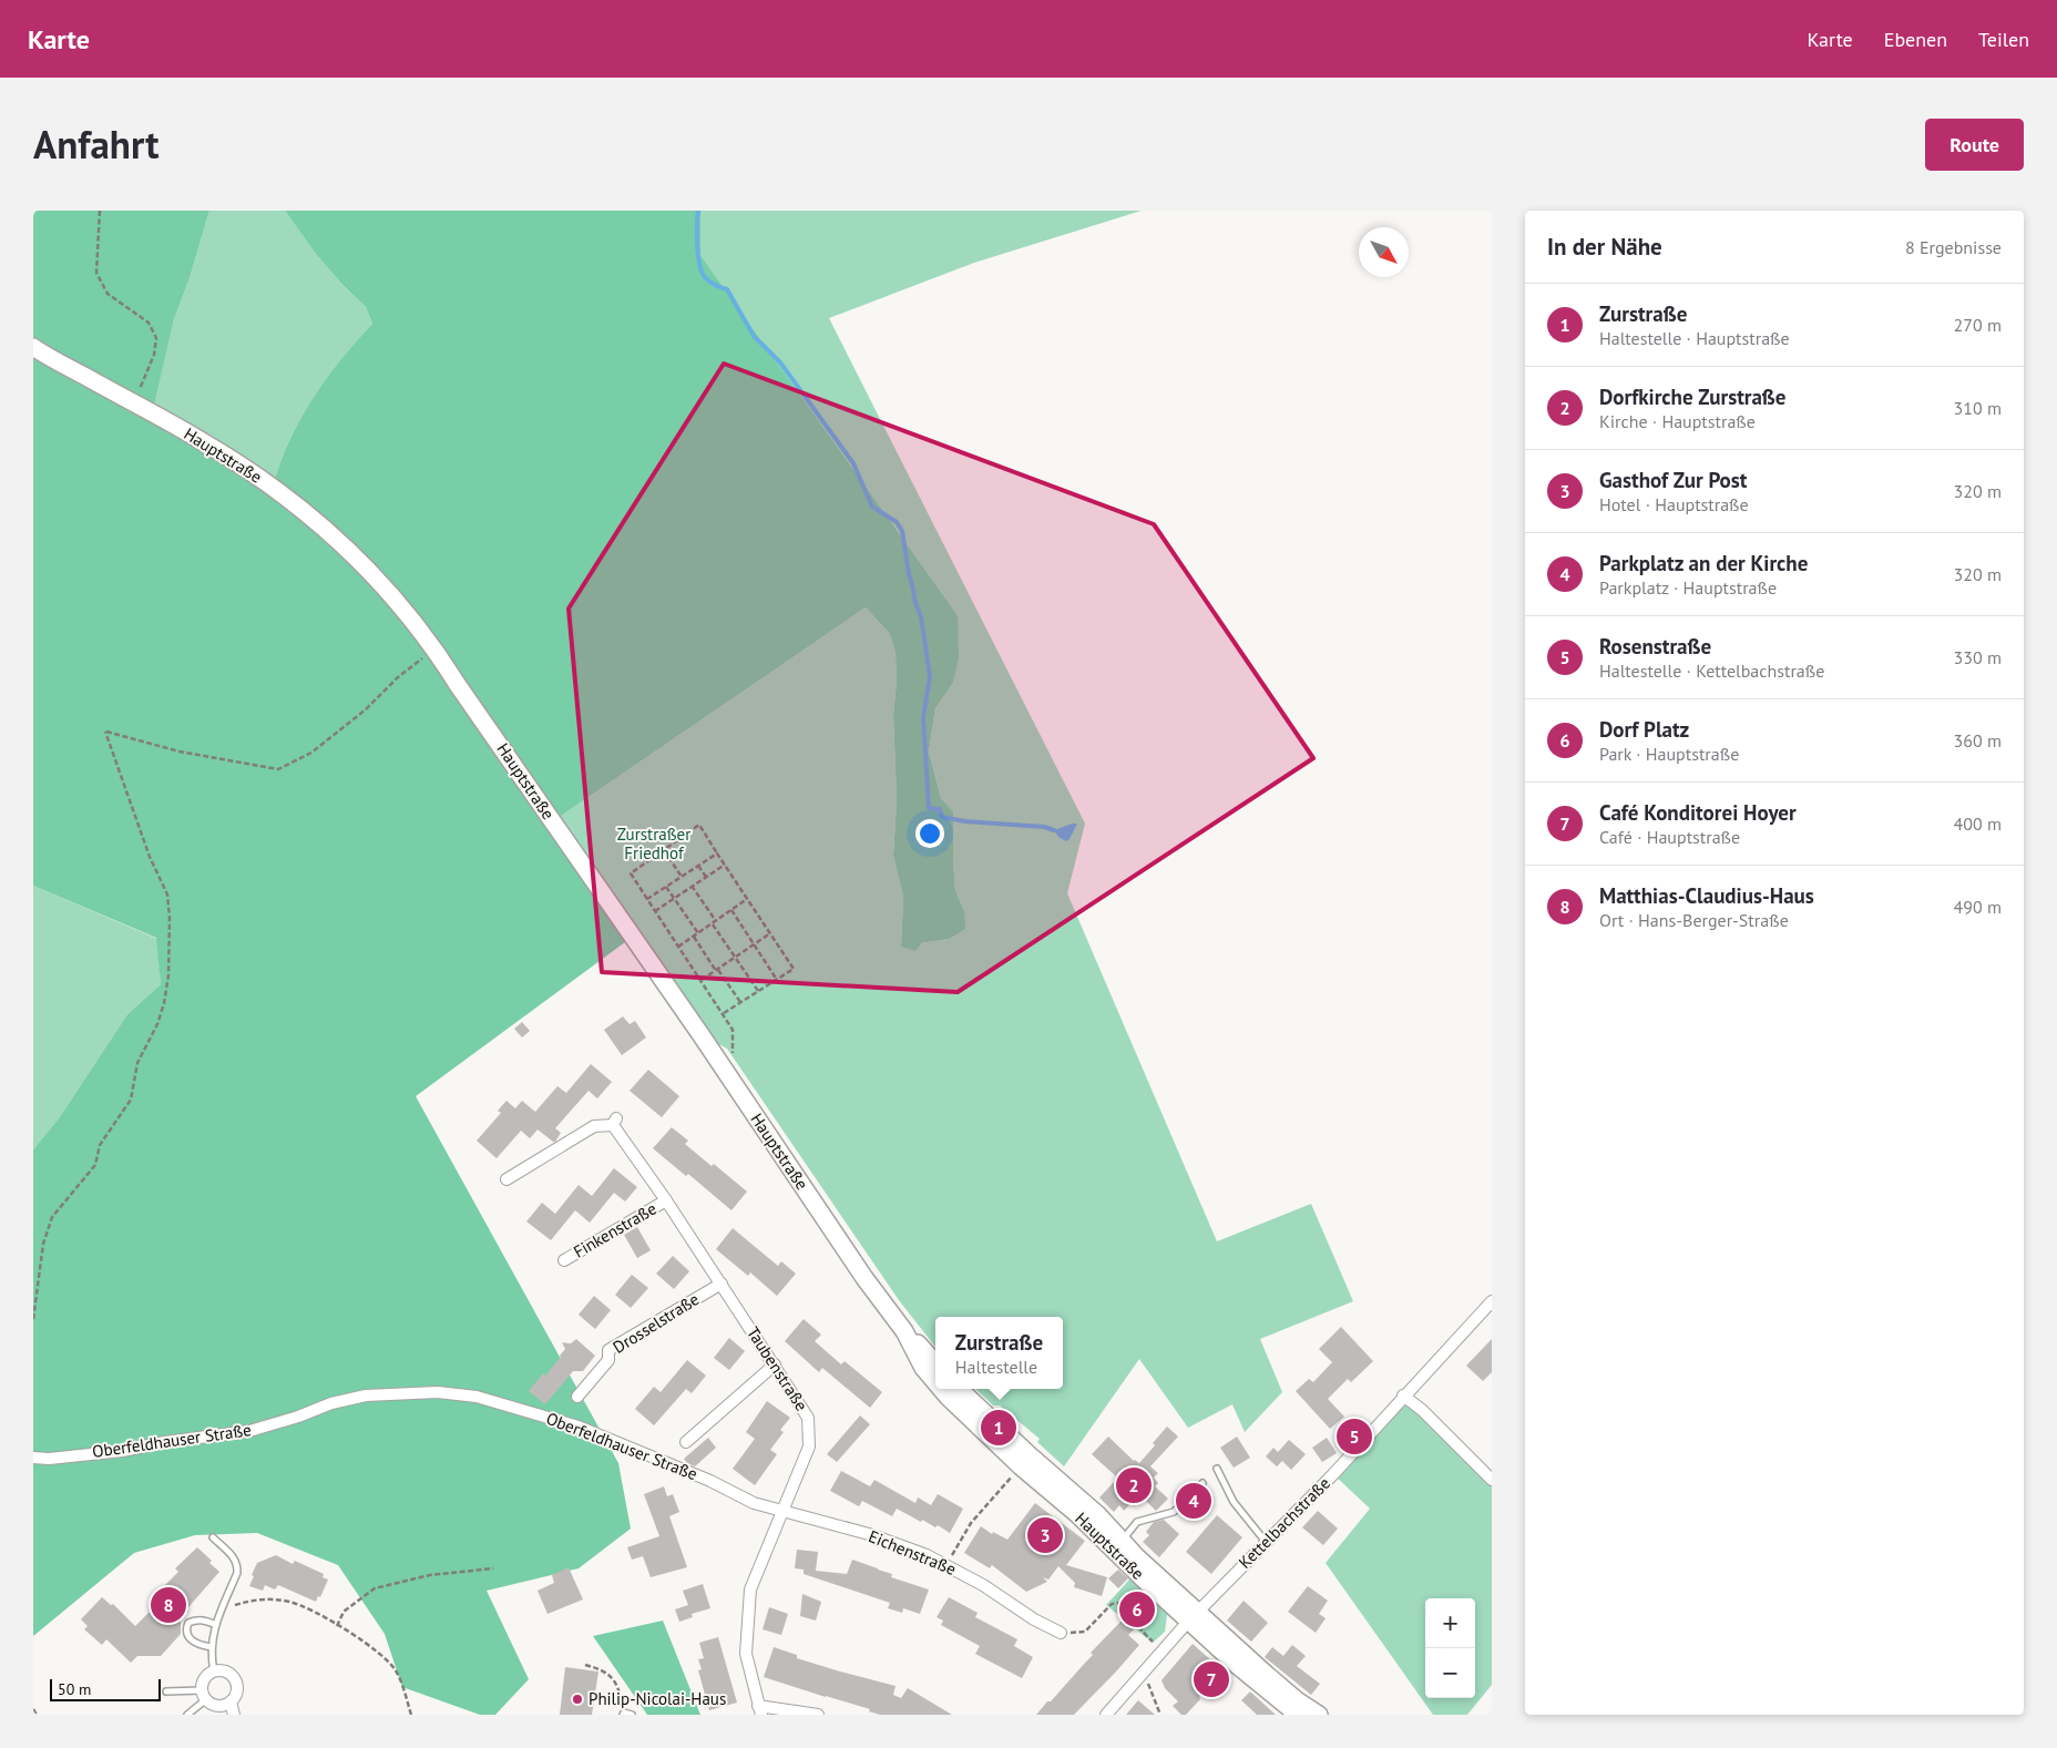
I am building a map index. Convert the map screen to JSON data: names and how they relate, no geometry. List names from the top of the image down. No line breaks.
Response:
{"streets":{"main road":["Hauptstraße"],"street":["Finkenstraße","Drosselstraße","Taubenstraße","Oberfeldhauser Straße","Kettelbachstraße","Eichenstraße"]},"crossings":[["Hauptstraße","Kettelbachstraße"],["Finkenstraße","Taubenstraße"],["Drosselstraße","Taubenstraße"],["Taubenstraße","Oberfeldhauser Straße"],["Taubenstraße","Eichenstraße"],["Oberfeldhauser Straße","Eichenstraße"]],"parks":["Zurstraßer Friedhof"],"places":["Philip-Nicolai-Haus"],"scale_bar":"50 m","north":"bottom right","page":{"header":"Karte","nav":["Karte","Ebenen","Teilen"],"title":"Anfahrt","buttons":"Route","heading":["In der Nähe","8 Ergebnisse"],"list":[{"mark":"1","name":"Zurstraße","note":"Haltestelle · Hauptstraße","value":"270 m"},{"mark":"2","name":"Dorfkirche Zurstraße","note":"Kirche · Hauptstraße","value":"310 m"},{"mark":"3","name":"Gasthof Zur Post","note":"Hotel · Hauptstraße","value":"320 m"},{"mark":"4","name":"Parkplatz an der Kirche","note":"Parkplatz · Hauptstraße","value":"320 m"},{"mark":"5","name":"Rosenstraße","note":"Haltestelle · Kettelbachstraße","value":"330 m"},{"mark":"6","name":"Dorf Platz","note":"Park · Hauptstraße","value":"360 m"},{"mark":"7","name":"Café Konditorei Hoyer","note":"Café · Hauptstraße","value":"400 m"},{"mark":"8","name":"Matthias-Claudius-Haus","note":"Ort · Hans-Berger-Straße","value":"490 m"}],"popup":["Zurstraße","Haltestelle"],"pins":["1","5","2","4","3","8","6","7"],"map_buttons":["+","−"],"scale":"50 m"}}
